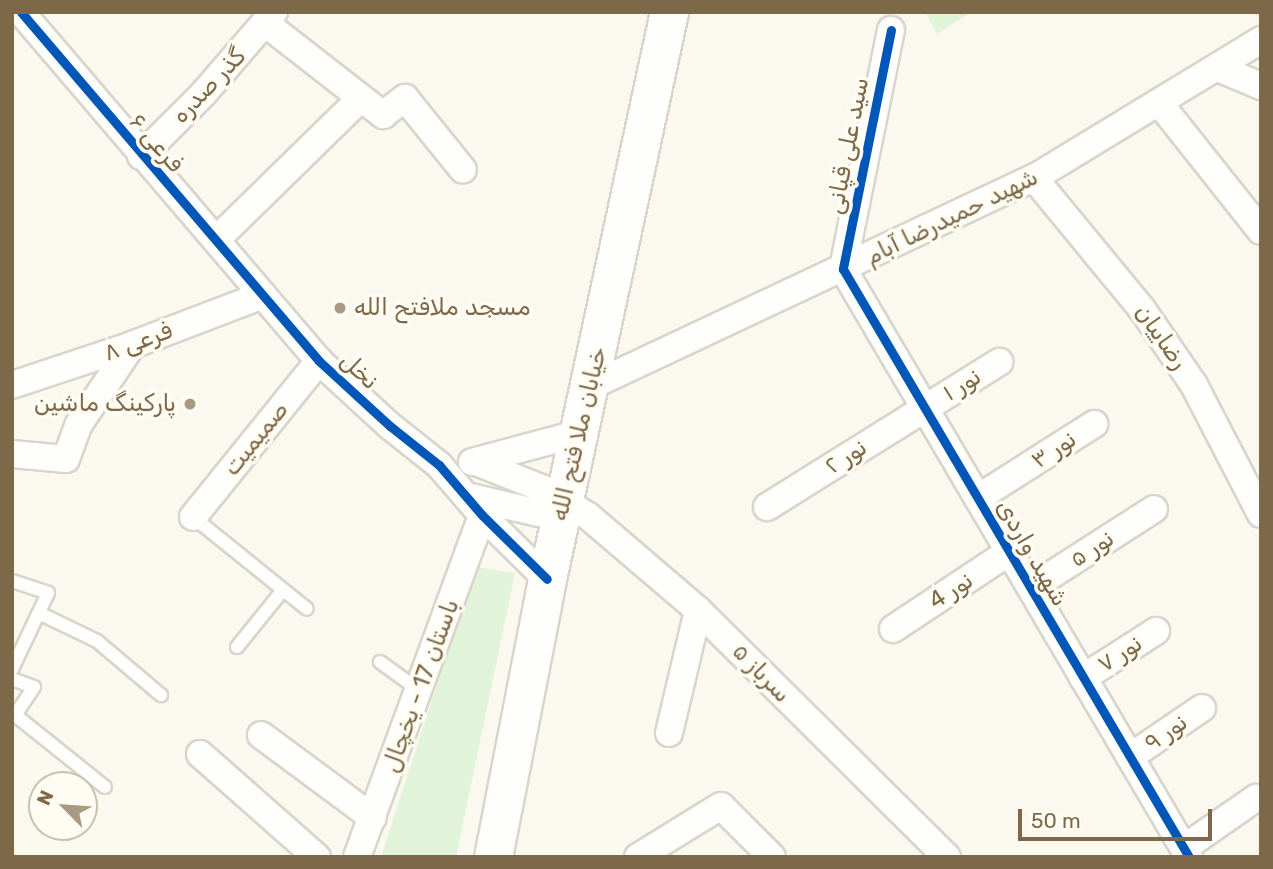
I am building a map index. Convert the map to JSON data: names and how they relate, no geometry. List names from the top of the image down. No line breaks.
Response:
{"streets":{"main road":["خیابان ملا فتح الله"],"street":["گذر صدره","فرعی ۶","سید علی قپانی","شهید حمیدرضا آبام","رضاییان","فرعی ۸","نخل","نور ۱","صمیمیت","نور ۳","نور ۲","نور ۵","شهید واردی","نور 4","نور ۷","سرباز ۵","باستان 17 - یخچال","نور ۹"]},"crossings":[["گذر صدره","فرعی ۶"],["فرعی ۶","فرعی ۸"],["فرعی ۶","نخل"],["سید علی قپانی","شهید حمیدرضا آبام"],["سید علی قپانی","شهید واردی"],["شهید حمیدرضا آبام","رضاییان"],["شهید حمیدرضا آبام","خیابان ملا فتح الله"],["شهید حمیدرضا آبام","شهید واردی"],["فرعی ۸","نخل"],["نخل","خیابان ملا فتح الله"],["نخل","صمیمیت"],["نخل","باستان 17 - یخچال"],["نور ۱","نور ۲"],["نور ۱","شهید واردی"],["خیابان ملا فتح الله","سرباز ۵"],["نور ۳","شهید واردی"],["نور ۲","شهید واردی"],["نور ۵","شهید واردی"],["شهید واردی","نور 4"],["شهید واردی","نور ۷"],["شهید واردی","نور ۹"]],"places":["مسجد ملافتح الله","پارکینگ ماشین"],"scale_bar":"50 m","north":"top left"}
